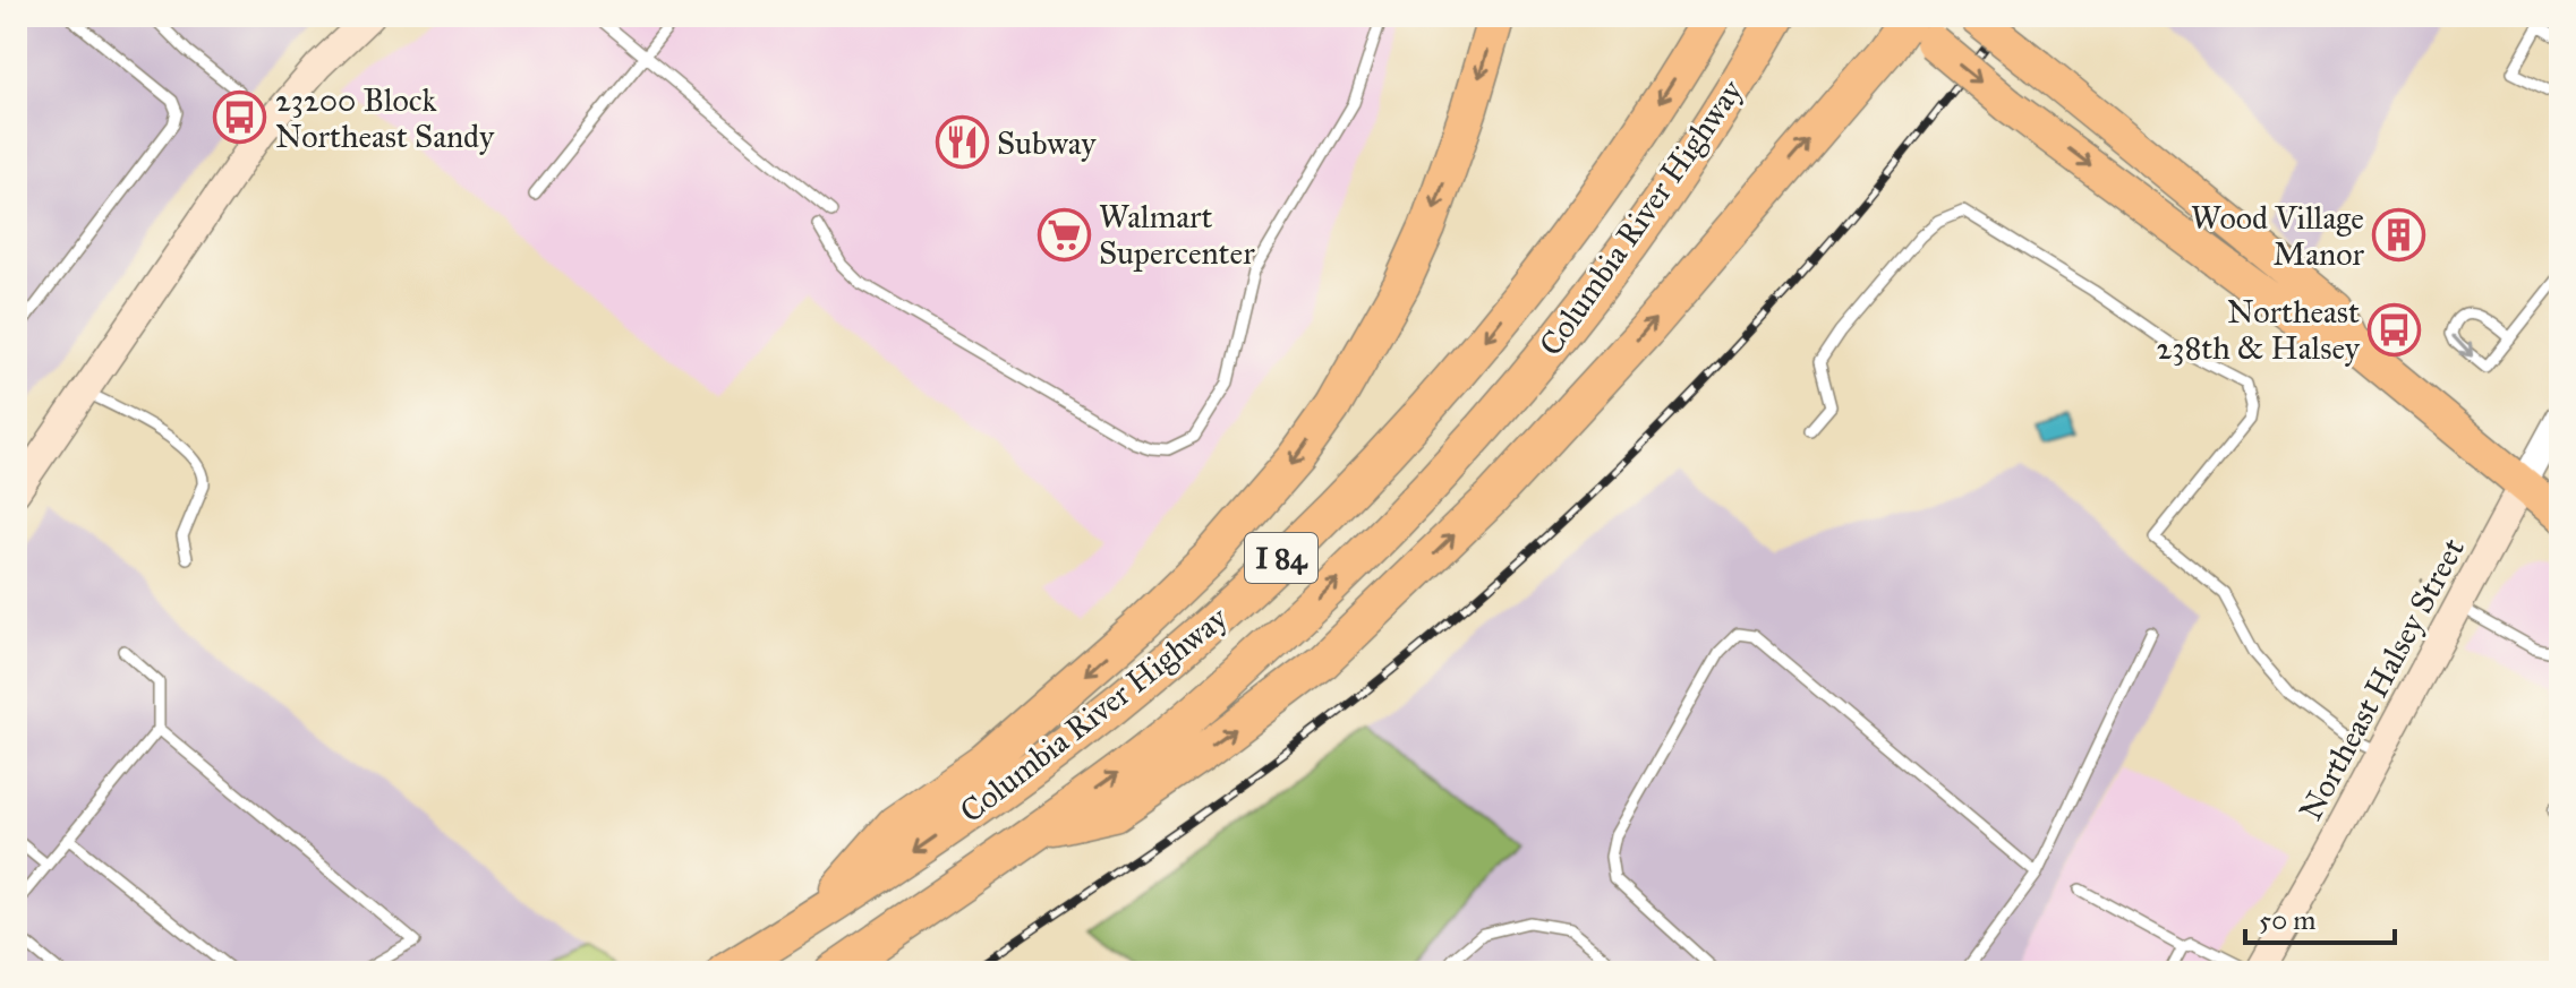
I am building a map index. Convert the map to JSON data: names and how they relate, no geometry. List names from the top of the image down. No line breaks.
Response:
{"streets":{"highway":["Columbia River Highway","I 84"],"main road":["Northeast Halsey Street"]},"places":{"bus stop":["23200 Block Northeast Sandy","Northeast 238th & Halsey"],"restaurant":["Subway"],"supermarket":["Walmart Supercenter"],"building":["Wood Village Manor"]},"scale_bar":"50 m"}
